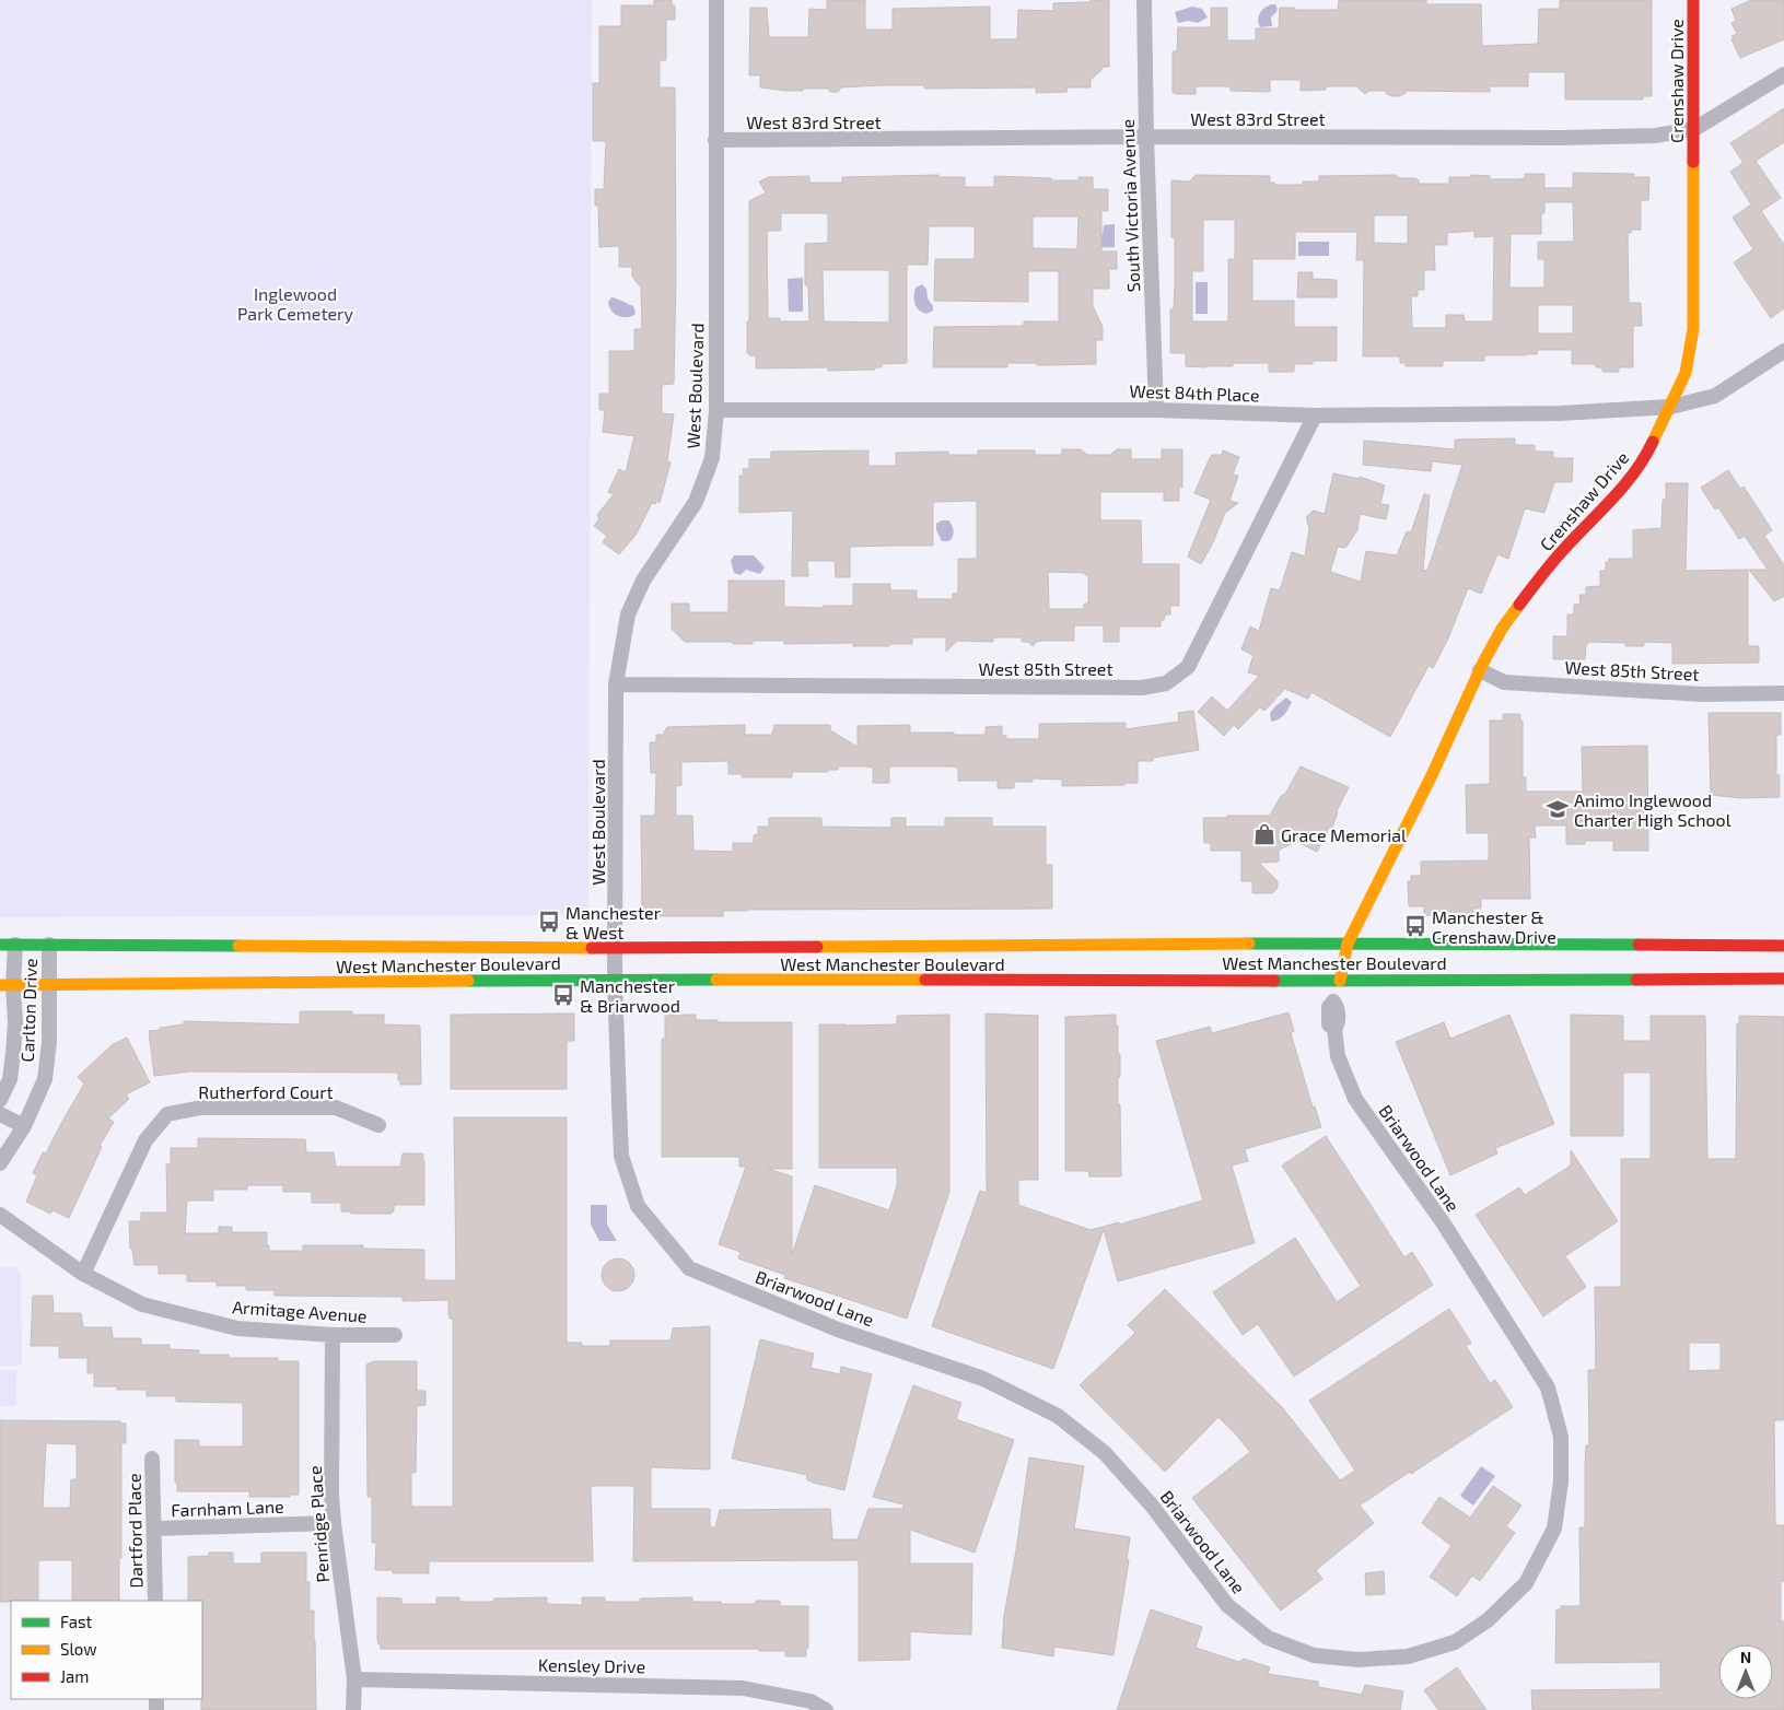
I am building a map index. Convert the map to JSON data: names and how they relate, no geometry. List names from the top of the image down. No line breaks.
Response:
{"streets":{"main road":["Crenshaw Drive","West Manchester Boulevard"],"street":["West 83rd Street","South Victoria Avenue","West Boulevard","West 84th Place","West 85th Street","Carlton Drive","Rutherford Court","Briarwood Lane","Armitage Avenue","Farnham Lane","Penridge Place","Dartford Place","Kensley Drive"]},"crossings":[["Crenshaw Drive","West 83rd Street"],["Crenshaw Drive","West 84th Place"],["Crenshaw Drive","West 85th Street"],["Crenshaw Drive","West Manchester Boulevard"],["Crenshaw Drive","Briarwood Lane"],["West 83rd Street","South Victoria Avenue"],["West 83rd Street","West Boulevard"],["South Victoria Avenue","West 84th Place"],["West Boulevard","West 84th Place"],["West Boulevard","West 85th Street"],["West Boulevard","West Manchester Boulevard"],["West Boulevard","Briarwood Lane"],["West 84th Place","West 85th Street"],["West Manchester Boulevard","Carlton Drive"],["West Manchester Boulevard","Briarwood Lane"],["Rutherford Court","Armitage Avenue"],["Armitage Avenue","Penridge Place"],["Farnham Lane","Penridge Place"],["Farnham Lane","Dartford Place"],["Penridge Place","Kensley Drive"]],"parks":["Inglewood Park Cemetery"],"places":{"school or university":["Animo Inglewood Charter High School"],"shop":["Grace Memorial"],"bus stop":["Manchester & West","Manchester & Crenshaw Drive","Manchester & Briarwood"]},"legend":["Fast","Slow","Jam"],"north":"top"}
